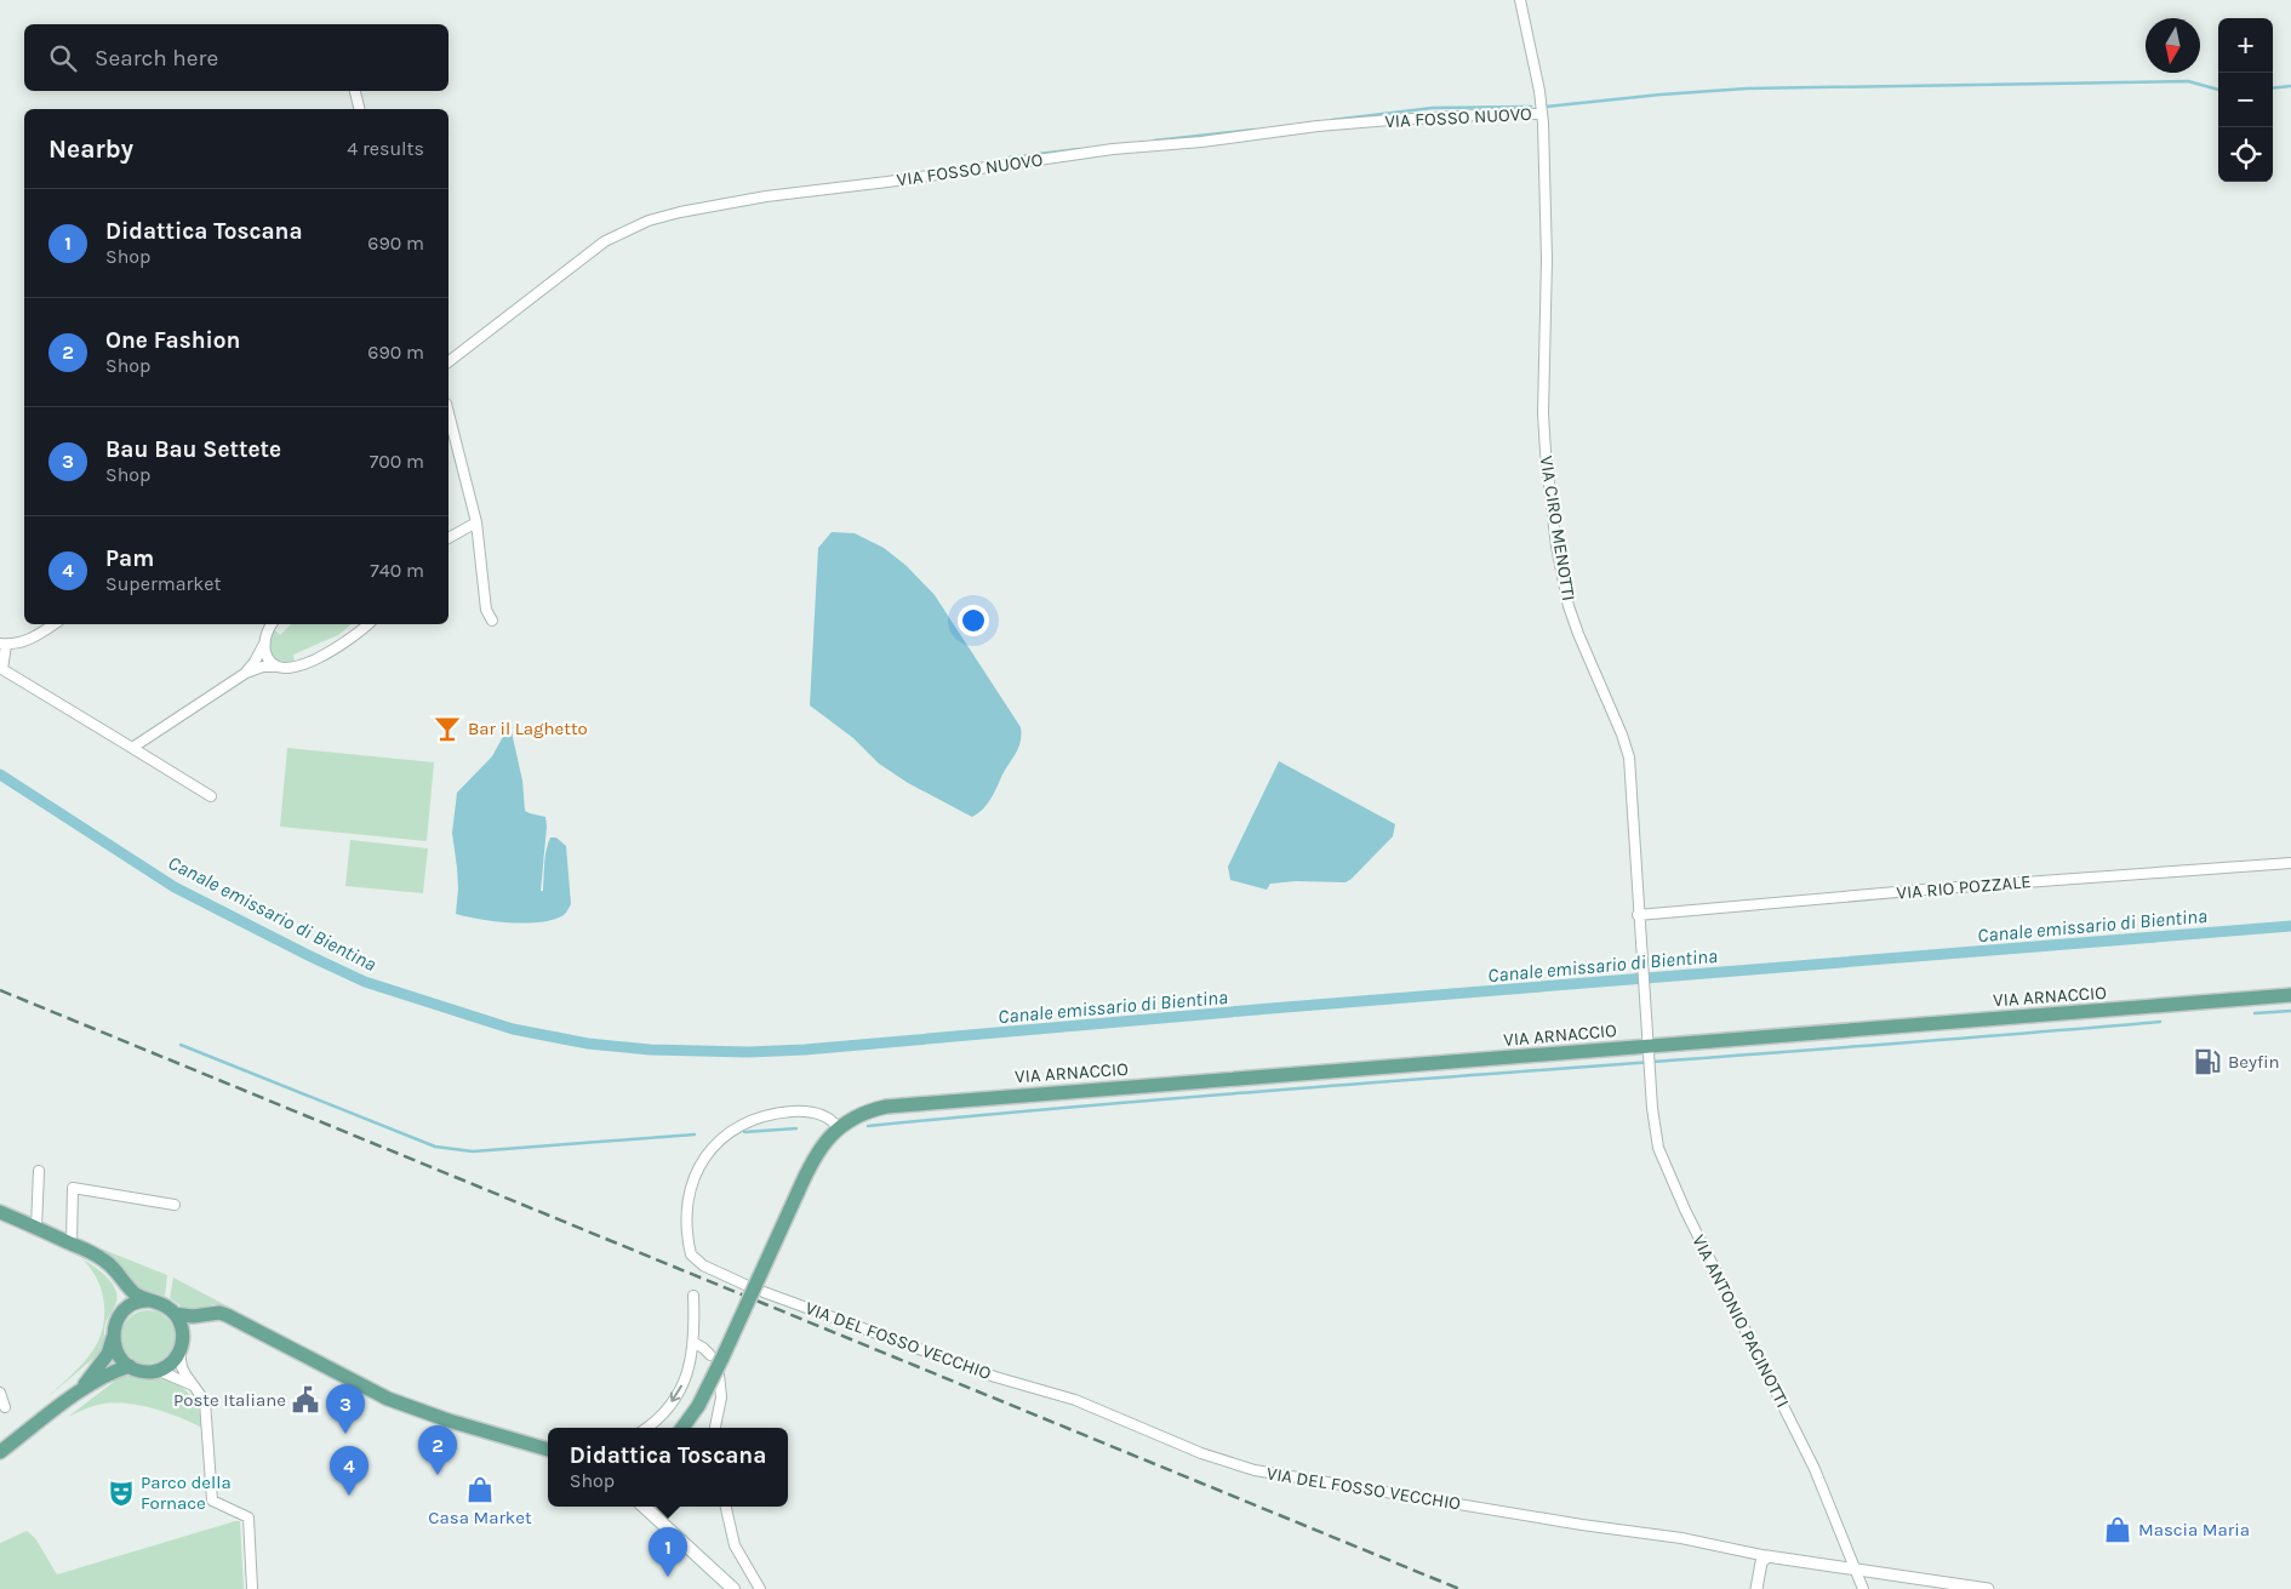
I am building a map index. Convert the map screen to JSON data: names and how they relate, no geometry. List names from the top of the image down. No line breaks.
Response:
{"streets":{"main road":["VIA ARNACCIO"],"street":["VIA FOSSO NUOVO","VIA CIRO MENOTTI","VIA RIO POZZALE","VIA ANTONIO PACINOTTI","VIA DEL FOSSO VECCHIO"]},"crossings":[["VIA FOSSO NUOVO","VIA CIRO MENOTTI"],["VIA CIRO MENOTTI","VIA RIO POZZALE"],["VIA CIRO MENOTTI","VIA ARNACCIO"],["VIA CIRO MENOTTI","VIA ANTONIO PACINOTTI"],["VIA ARNACCIO","VIA ANTONIO PACINOTTI"],["VIA ANTONIO PACINOTTI","VIA DEL FOSSO VECCHIO"]],"water":["Canale emissario di Bientina"],"places":{"bar":["Bar il Laghetto"],"fuel station":["Beyfin"],"public building":["Poste Italiane"],"shop":["Casa Market","Mascia Maria"],"theatre":["Parco della Fornace"]},"north":"bottom","page":{"map_buttons":["+","−"],"search":"Search here","heading":["Nearby","4 results"],"list":[{"mark":"1","name":"Didattica Toscana","note":"Shop","value":"690 m"},{"mark":"2","name":"One Fashion","note":"Shop","value":"690 m"},{"mark":"3","name":"Bau Bau Settete","note":"Shop","value":"700 m"},{"mark":"4","name":"Pam","note":"Supermarket","value":"740 m"}],"pins":["3","2","4","1"],"popup":["Didattica Toscana","Shop"]}}
